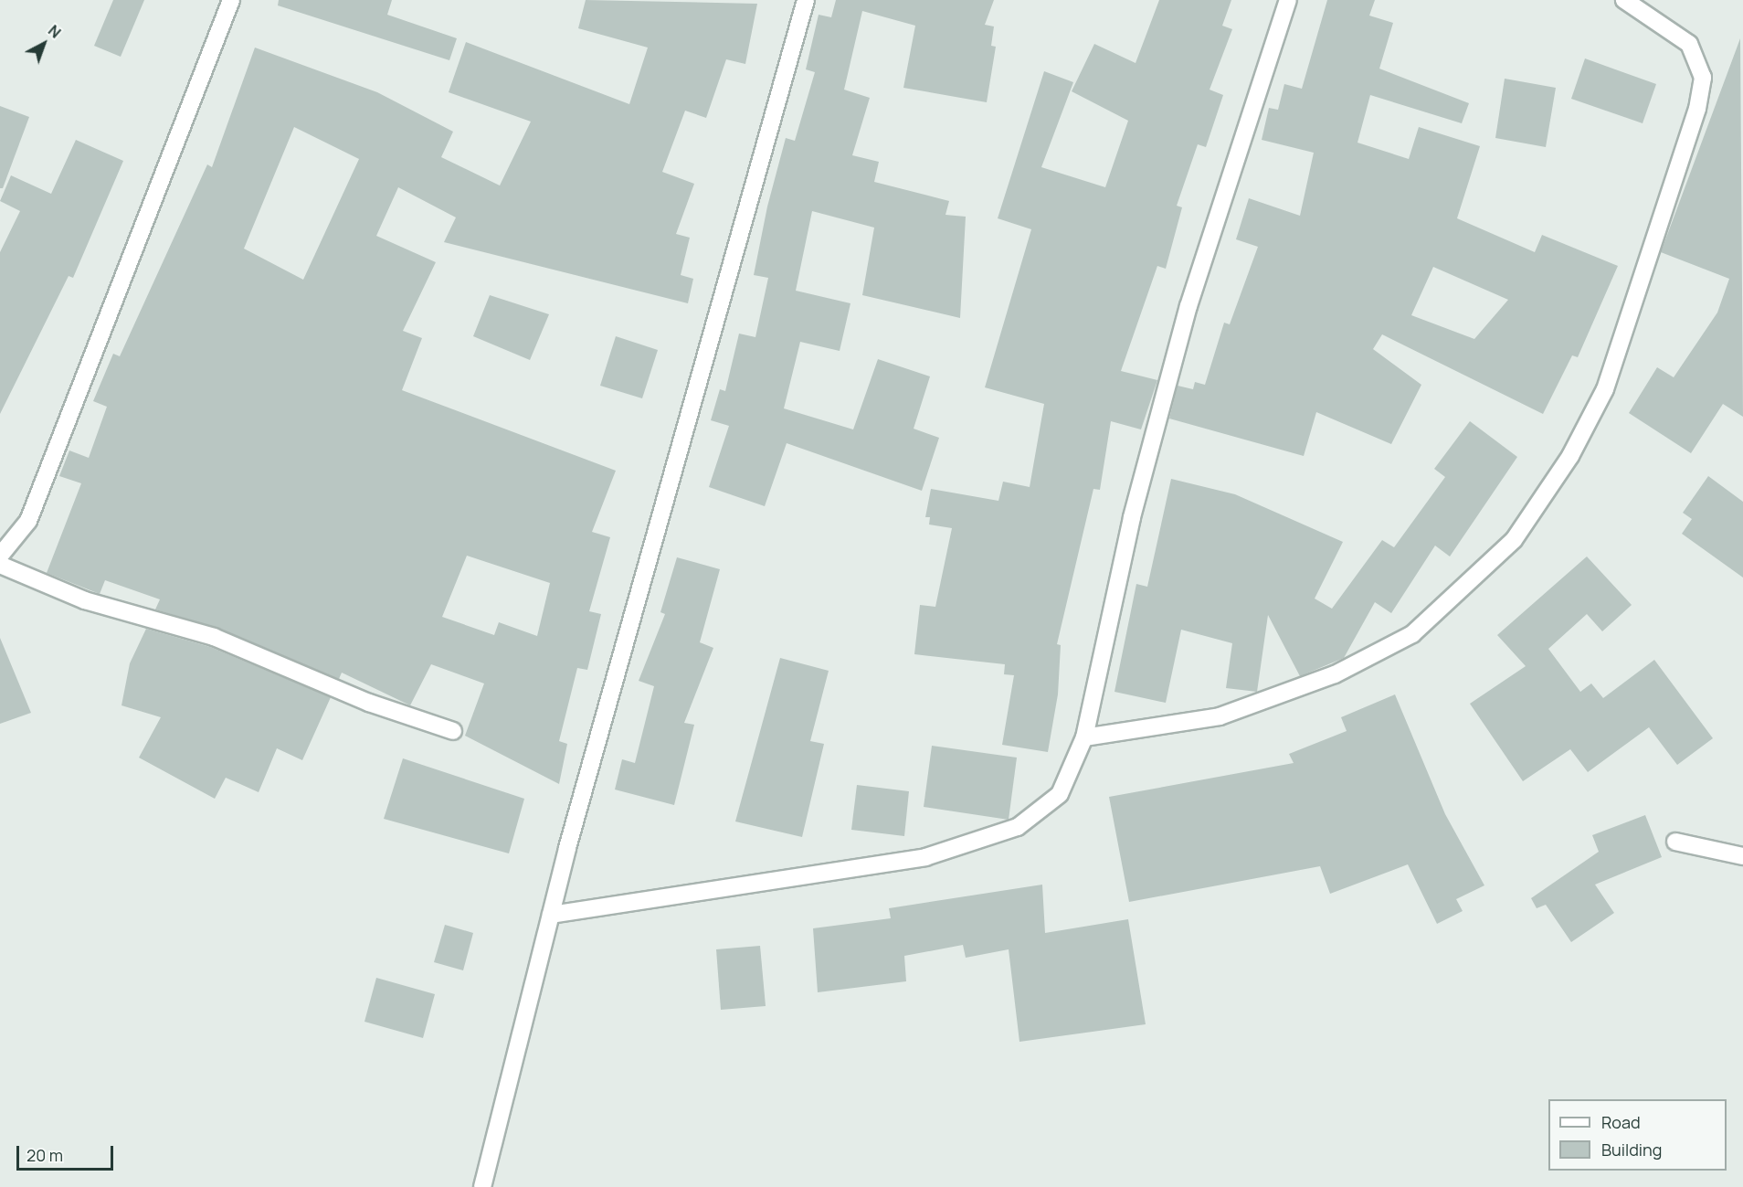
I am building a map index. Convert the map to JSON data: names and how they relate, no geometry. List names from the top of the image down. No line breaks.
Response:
{"legend":["Road","Building"],"scale_bar":"20 m","north":"top right"}
